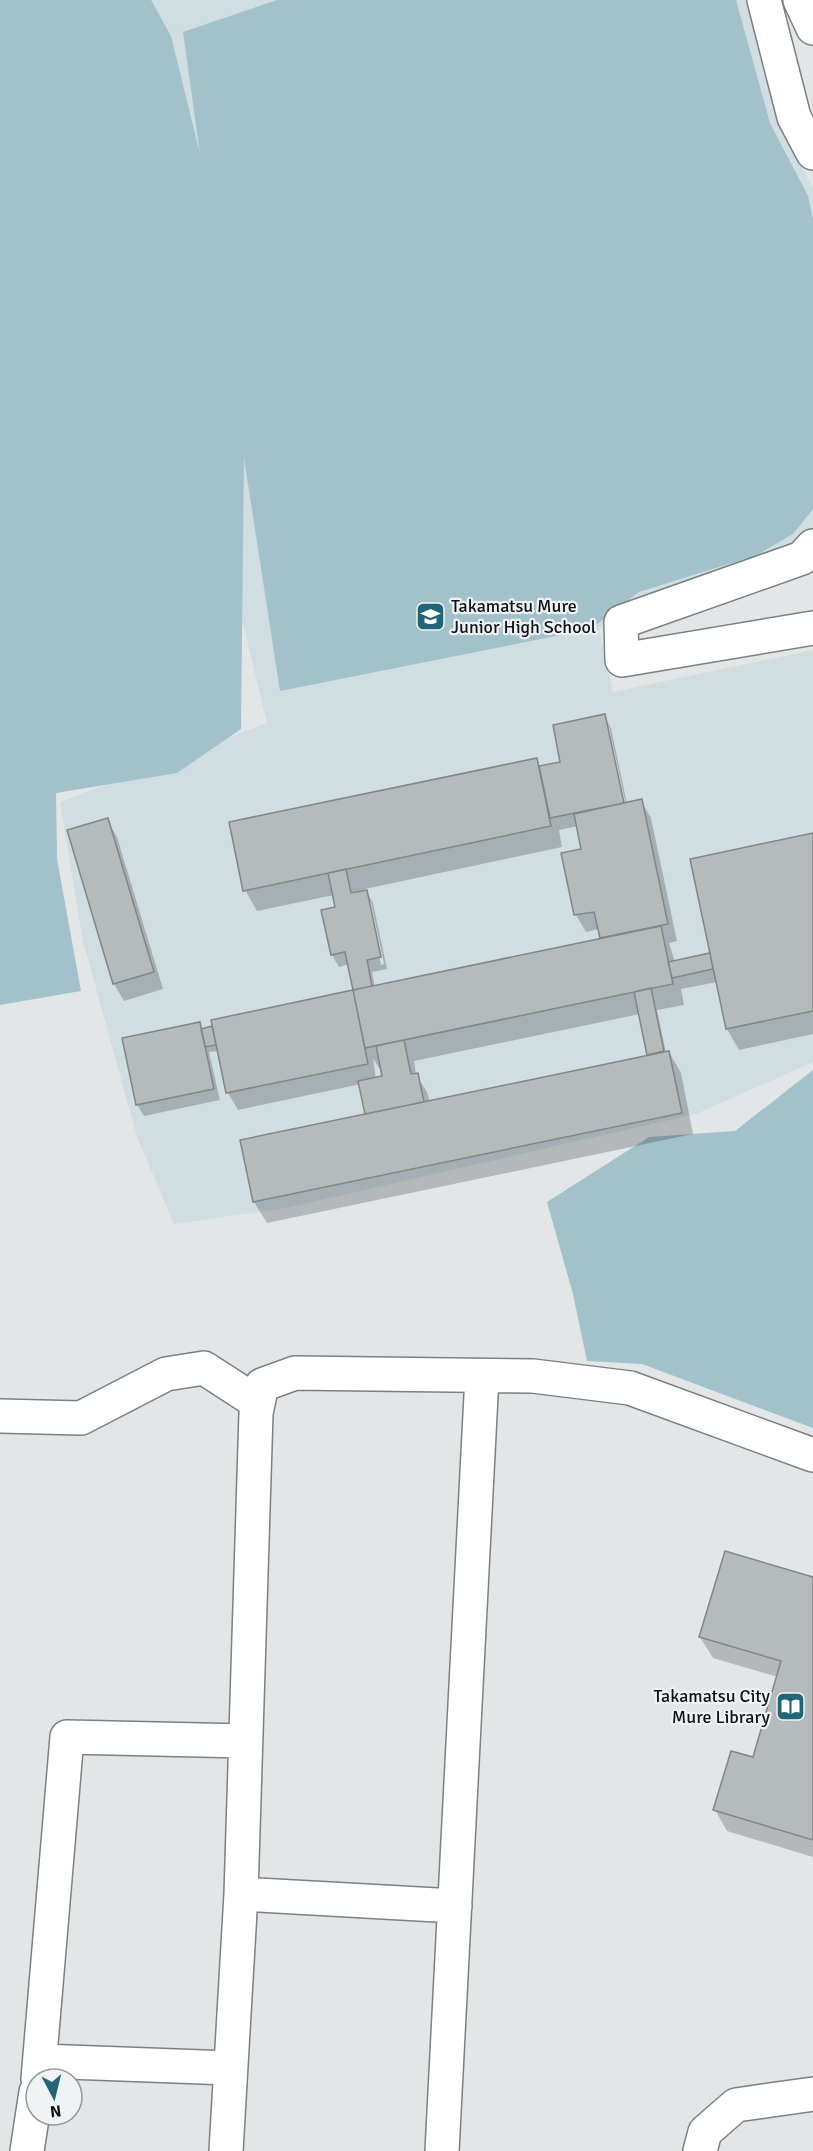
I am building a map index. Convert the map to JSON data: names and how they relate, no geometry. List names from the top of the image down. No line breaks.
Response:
{"places":{"school or university":["Takamatsu Mure Junior High School"],"library":["Takamatsu City Mure Library"]},"north":"bottom"}
